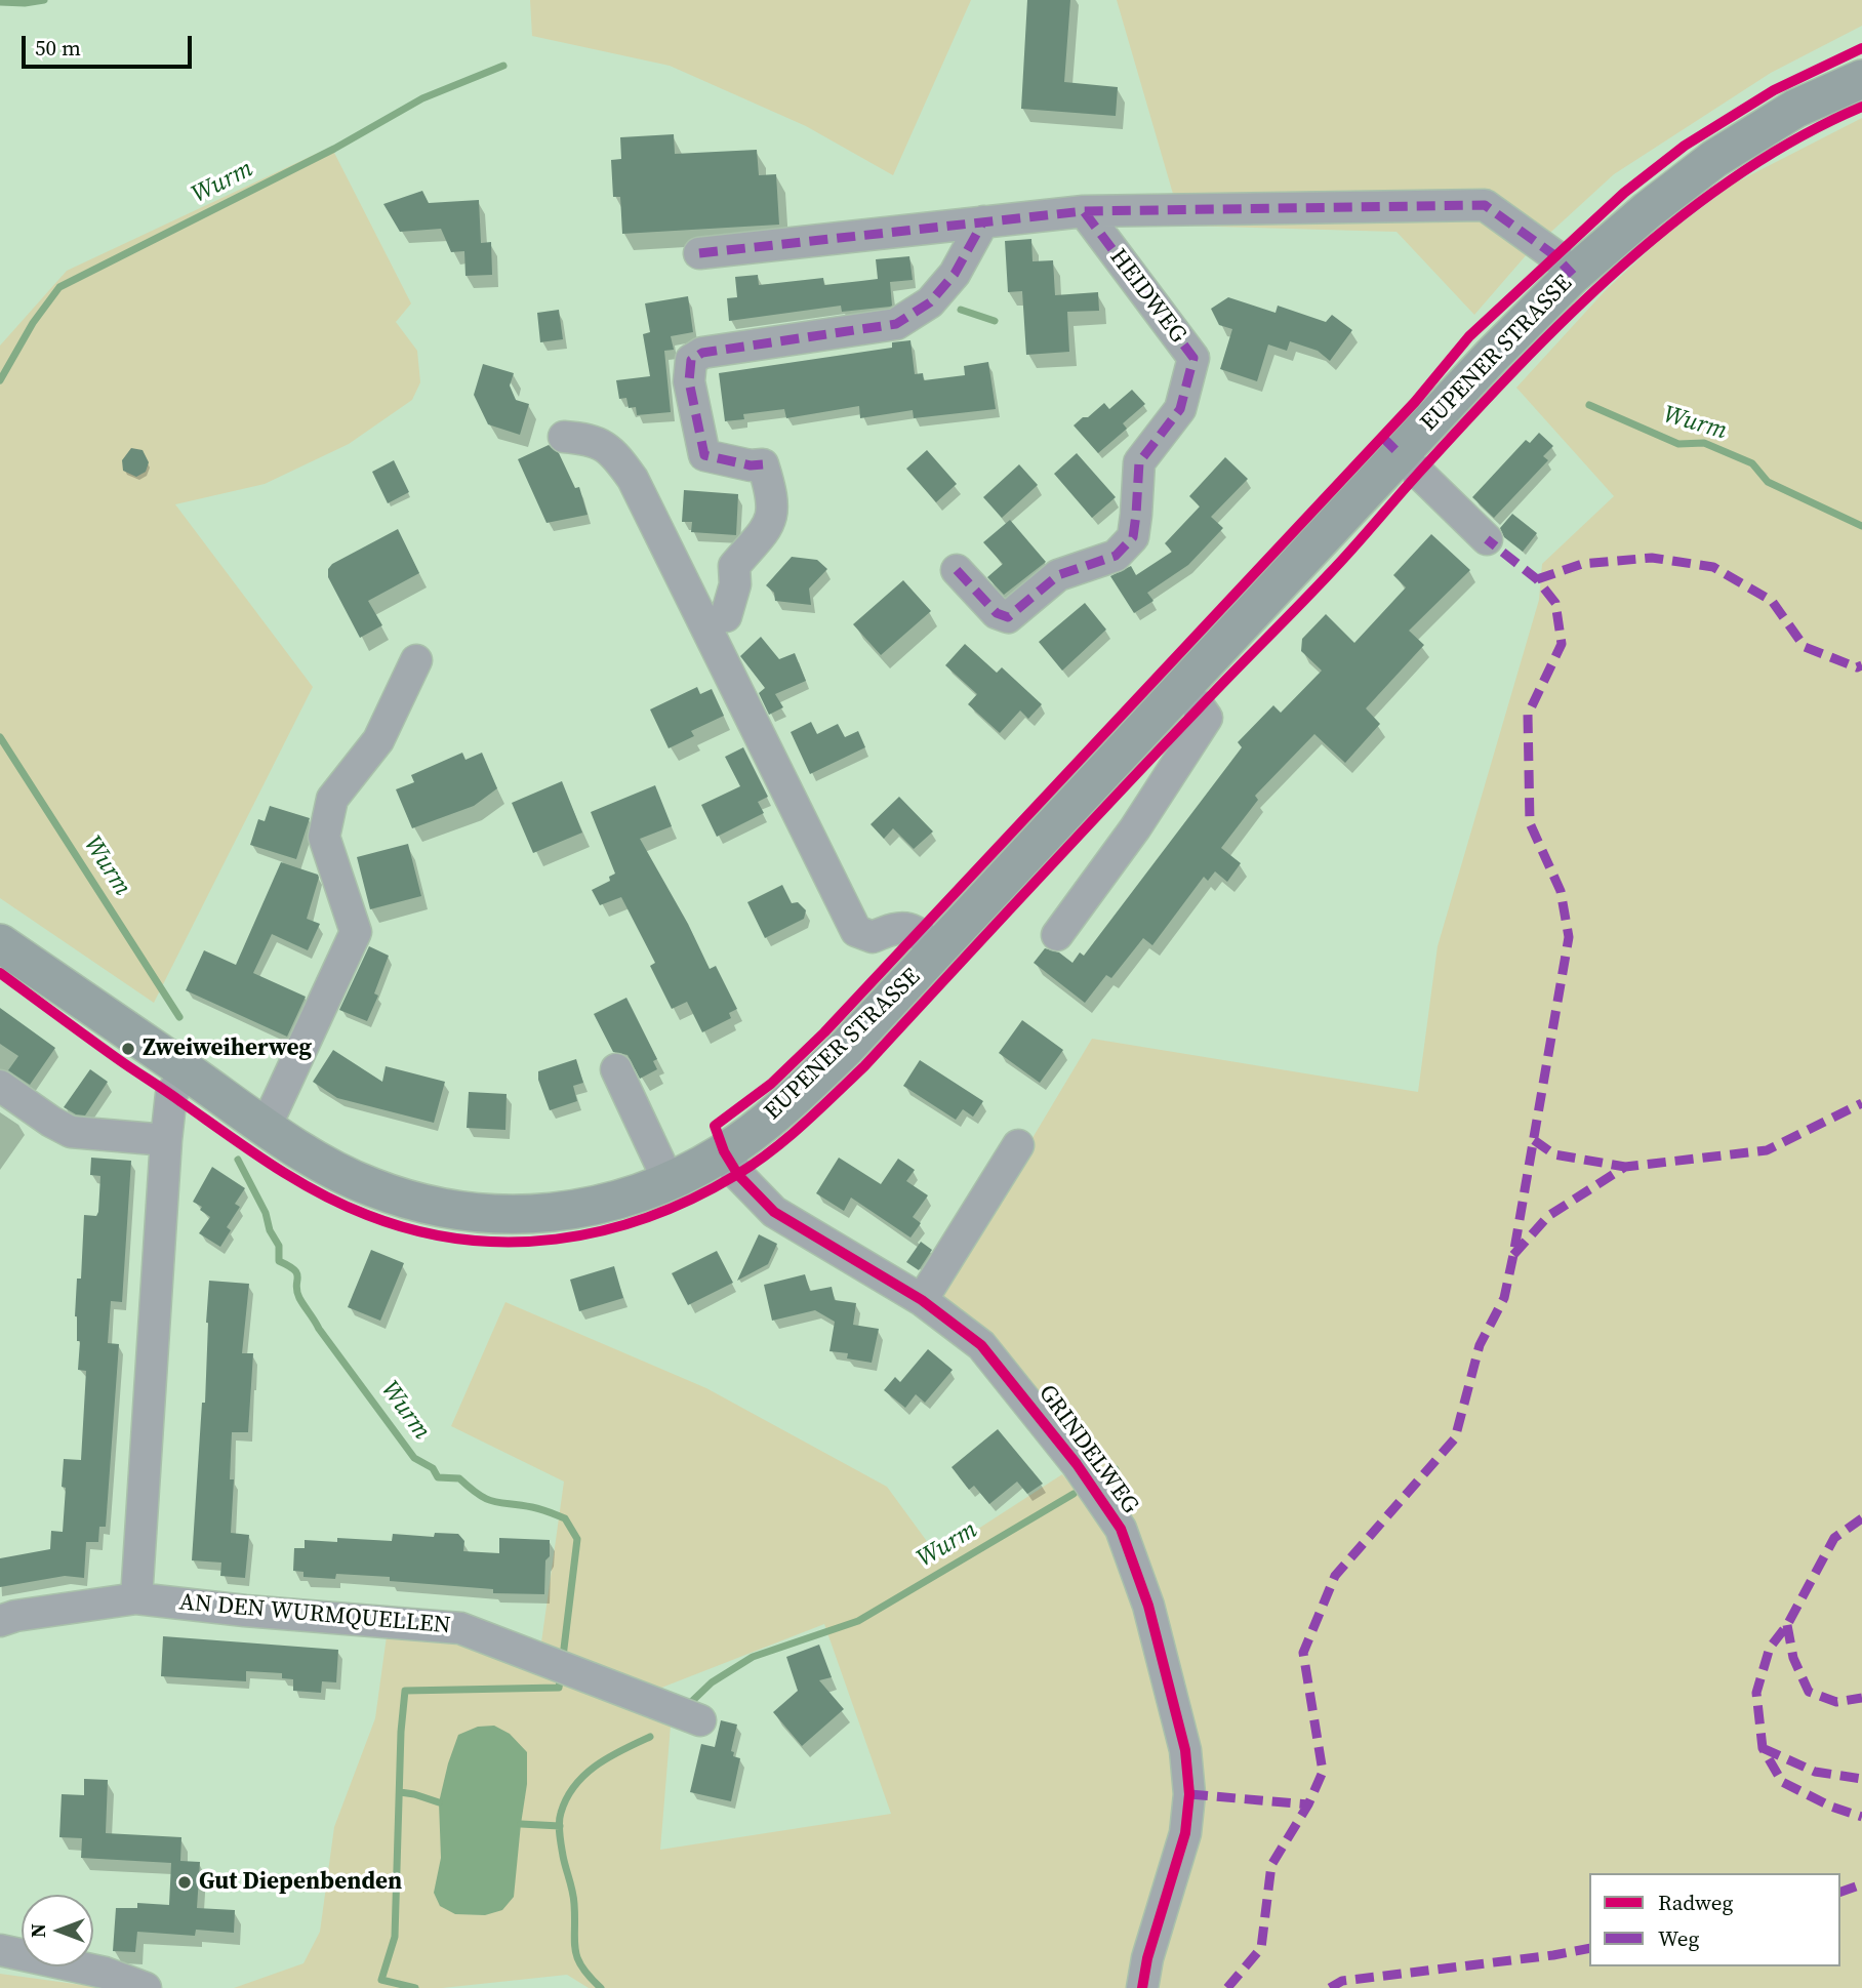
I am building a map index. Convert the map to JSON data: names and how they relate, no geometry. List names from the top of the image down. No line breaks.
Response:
{"streets":{"main road":["EUPENER STRASSE"],"street":["HEIDWEG","GRINDELWEG","AN DEN WURMQUELLEN"]},"crossings":[["HEIDWEG","EUPENER STRASSE"],["EUPENER STRASSE","GRINDELWEG"]],"water":["Wurm"],"places":["Zweiweiherweg","Gut Diepenbenden"],"legend":["Radweg","Weg"],"scale_bar":"50 m","north":"left"}
